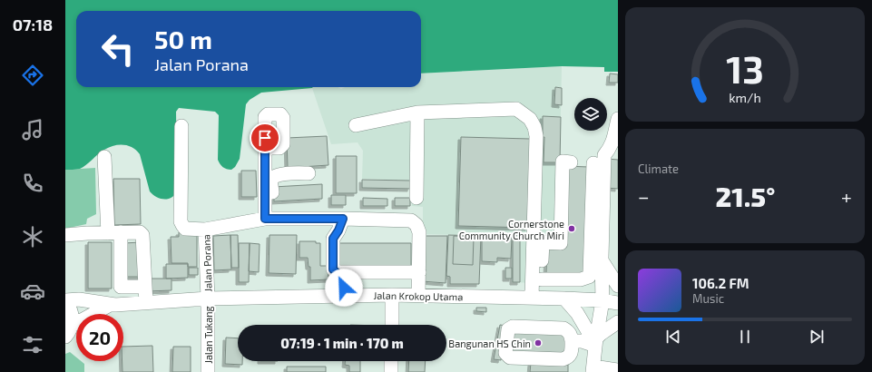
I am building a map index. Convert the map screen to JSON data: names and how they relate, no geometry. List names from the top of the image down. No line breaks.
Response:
{"streets":{"street":["Jalan Porana","Jalan Krokop Utama","Jalan Tukang"]},"crossings":[["Jalan Porana","Jalan Krokop Utama"],["Jalan Porana","Jalan Tukang"],["Jalan Krokop Utama","Jalan Tukang"]],"places":["Cornerstone Community Church Miri","Bangunan HS Chin"],"page":{"tabs":"07:18","turn":["50 m","Jalan Porana"],"tile":"Climate","heat":["−","21.5°","+"],"song":["106.2 FM","Music"],"limit":"20","trip":"07:19 · 1 min · 170 m","gauge":["13","km/h"]}}
